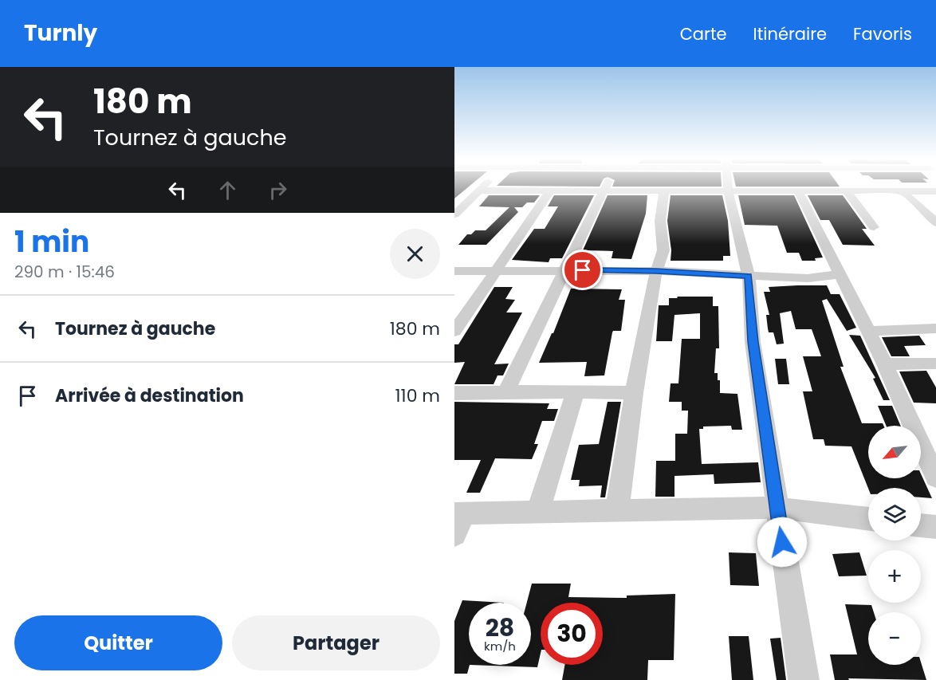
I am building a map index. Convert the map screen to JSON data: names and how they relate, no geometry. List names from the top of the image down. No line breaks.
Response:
{"north":"bottom left","page":{"header":"Turnly","nav":["Carte","Itinéraire","Favoris"],"turn":["180 m","Tournez à gauche"],"heading":["1 min","290 m · 15:46"],"list":[{"name":"Tournez à gauche","value":"180 m"},{"name":"Arrivée à destination","value":"110 m"}],"map_buttons":["+","−"],"speed":"28 km/h","limit":"30","buttons":["Quitter","Partager"]}}
